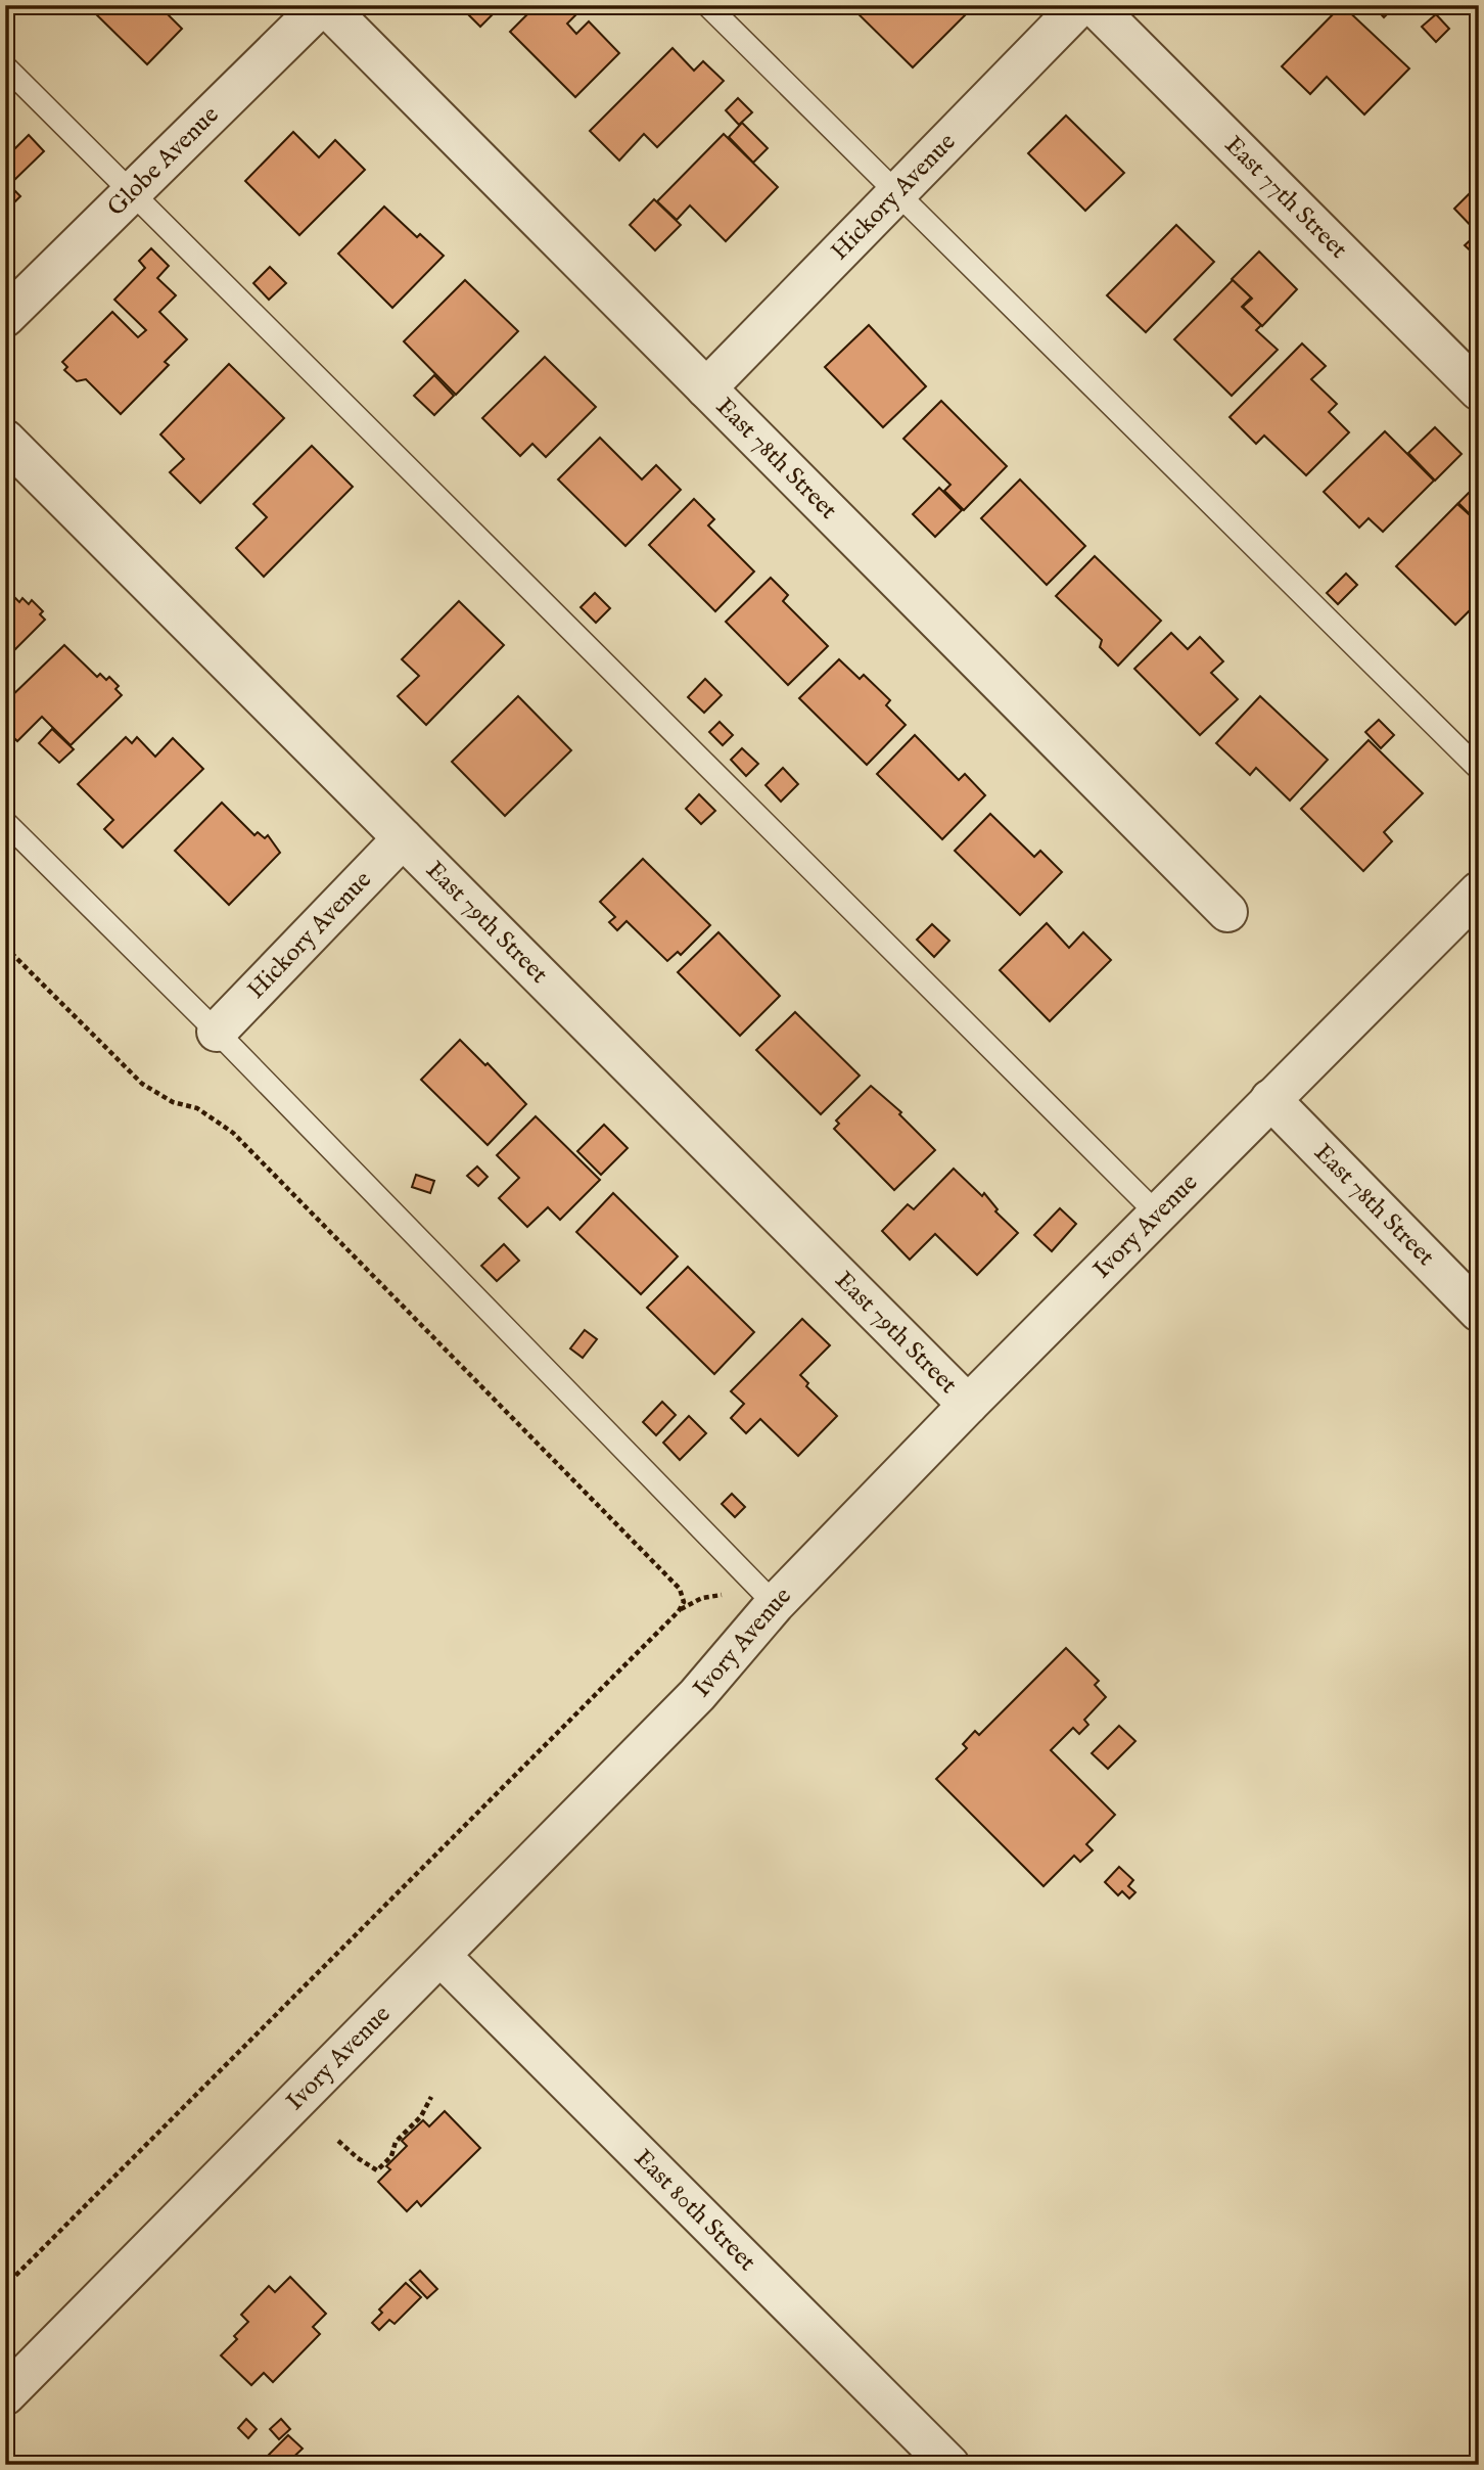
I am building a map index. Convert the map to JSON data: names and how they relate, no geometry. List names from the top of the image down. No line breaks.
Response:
{"streets":{"street":["Globe Avenue","Hickory Avenue","East 77th Street","East 78th Street","East 79th Street","Ivory Avenue","East 80th Street"]},"crossings":[["Globe Avenue","East 78th Street"],["Hickory Avenue","East 78th Street"],["Hickory Avenue","East 79th Street"],["East 78th Street","Ivory Avenue"],["East 79th Street","Ivory Avenue"],["Ivory Avenue","East 80th Street"]]}
